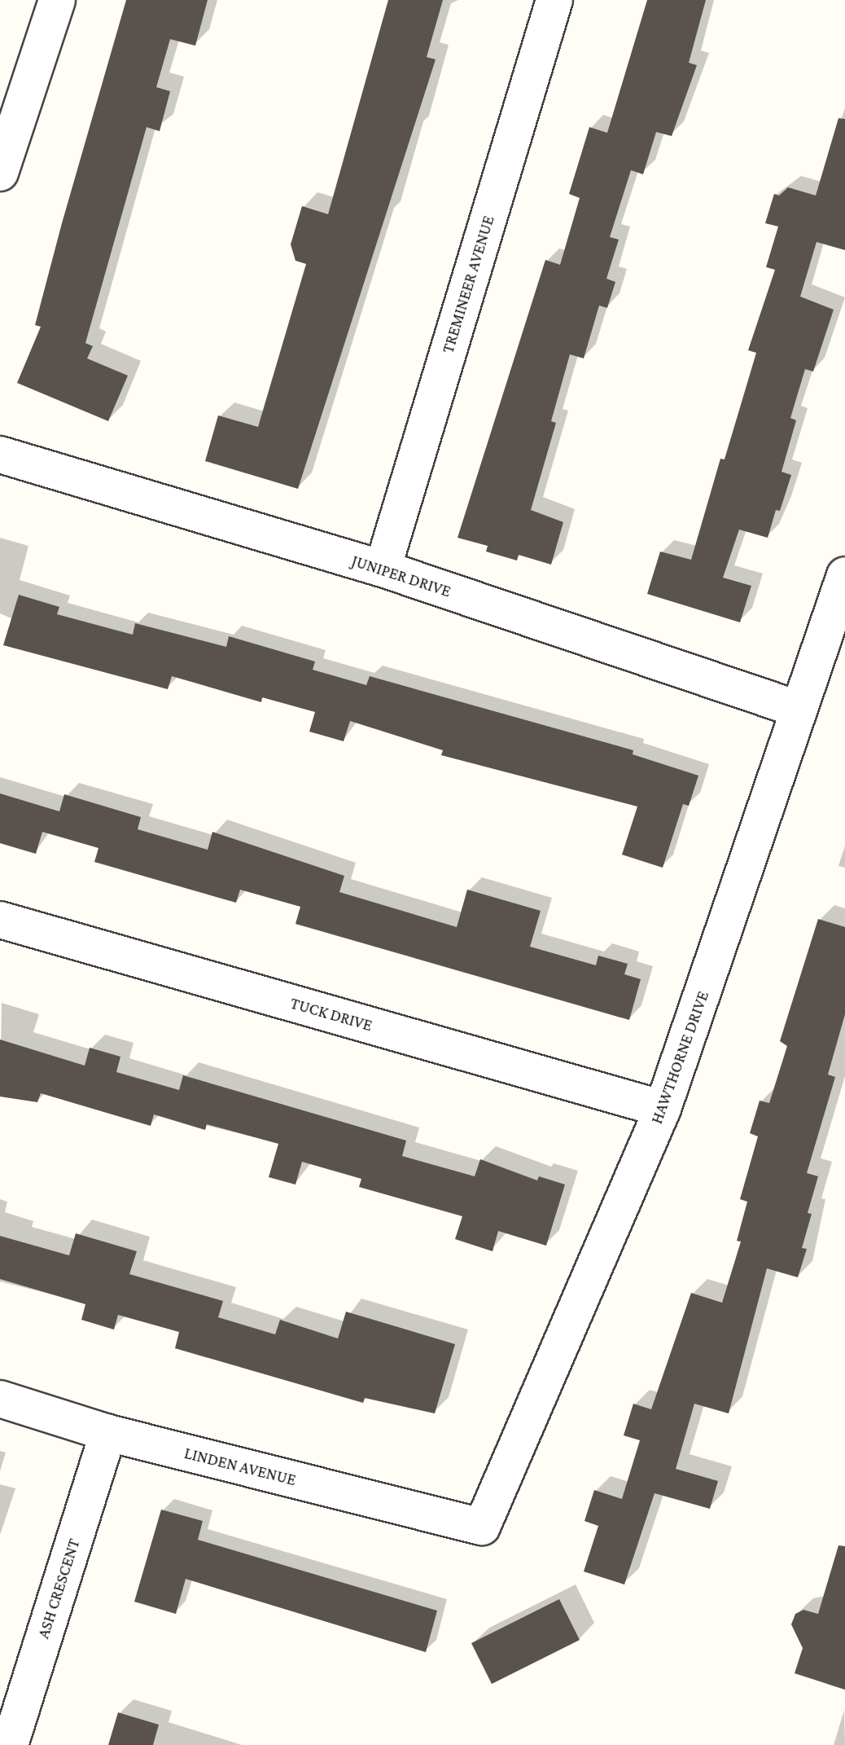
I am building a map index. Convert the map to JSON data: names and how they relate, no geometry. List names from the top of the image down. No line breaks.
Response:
{"streets":{"street":["TREMINEER AVENUE","JUNIPER DRIVE","TUCK DRIVE","HAWTHORNE DRIVE","LINDEN AVENUE","ASH CRESCENT"]},"crossings":[["TREMINEER AVENUE","JUNIPER DRIVE"],["JUNIPER DRIVE","HAWTHORNE DRIVE"],["TUCK DRIVE","HAWTHORNE DRIVE"],["HAWTHORNE DRIVE","LINDEN AVENUE"],["LINDEN AVENUE","ASH CRESCENT"]]}
